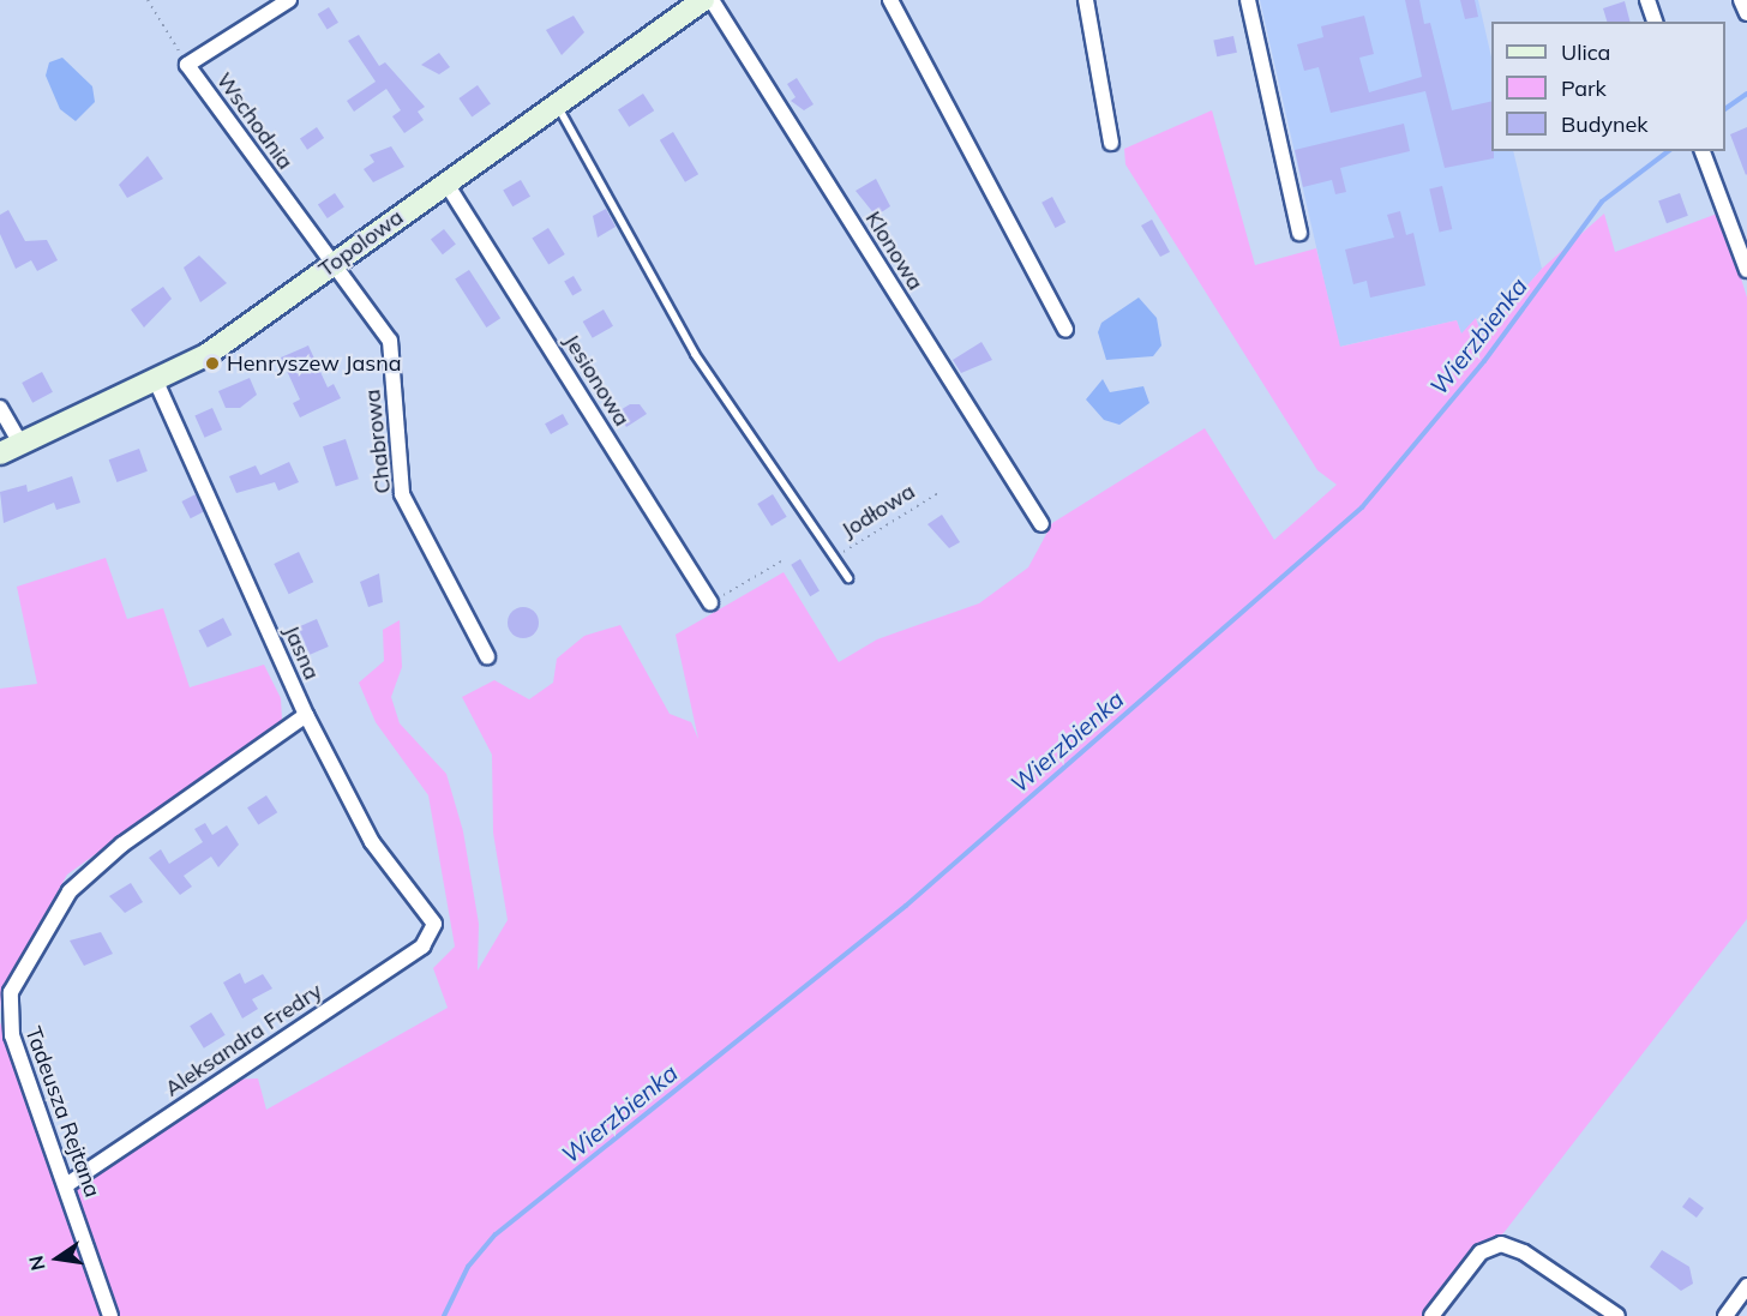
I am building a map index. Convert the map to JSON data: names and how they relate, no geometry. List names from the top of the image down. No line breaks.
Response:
{"streets":{"street":["Wschodnia","Topolowa","Klonowa","Jesionowa","Chabrowa","Jasna","Aleksandra Fredry","Tadeusza Rejtana"],"path":["Jodłowa"]},"crossings":[["Wschodnia","Topolowa"],["Wschodnia","Chabrowa"],["Topolowa","Jesionowa"],["Topolowa","Chabrowa"],["Topolowa","Jasna"],["Jasna","Aleksandra Fredry"],["Jasna","Tadeusza Rejtana"],["Aleksandra Fredry","Tadeusza Rejtana"]],"water":["Wierzbienka"],"places":["Henryszew Jasna"],"legend":["Ulica","Park","Budynek"],"north":"left"}
